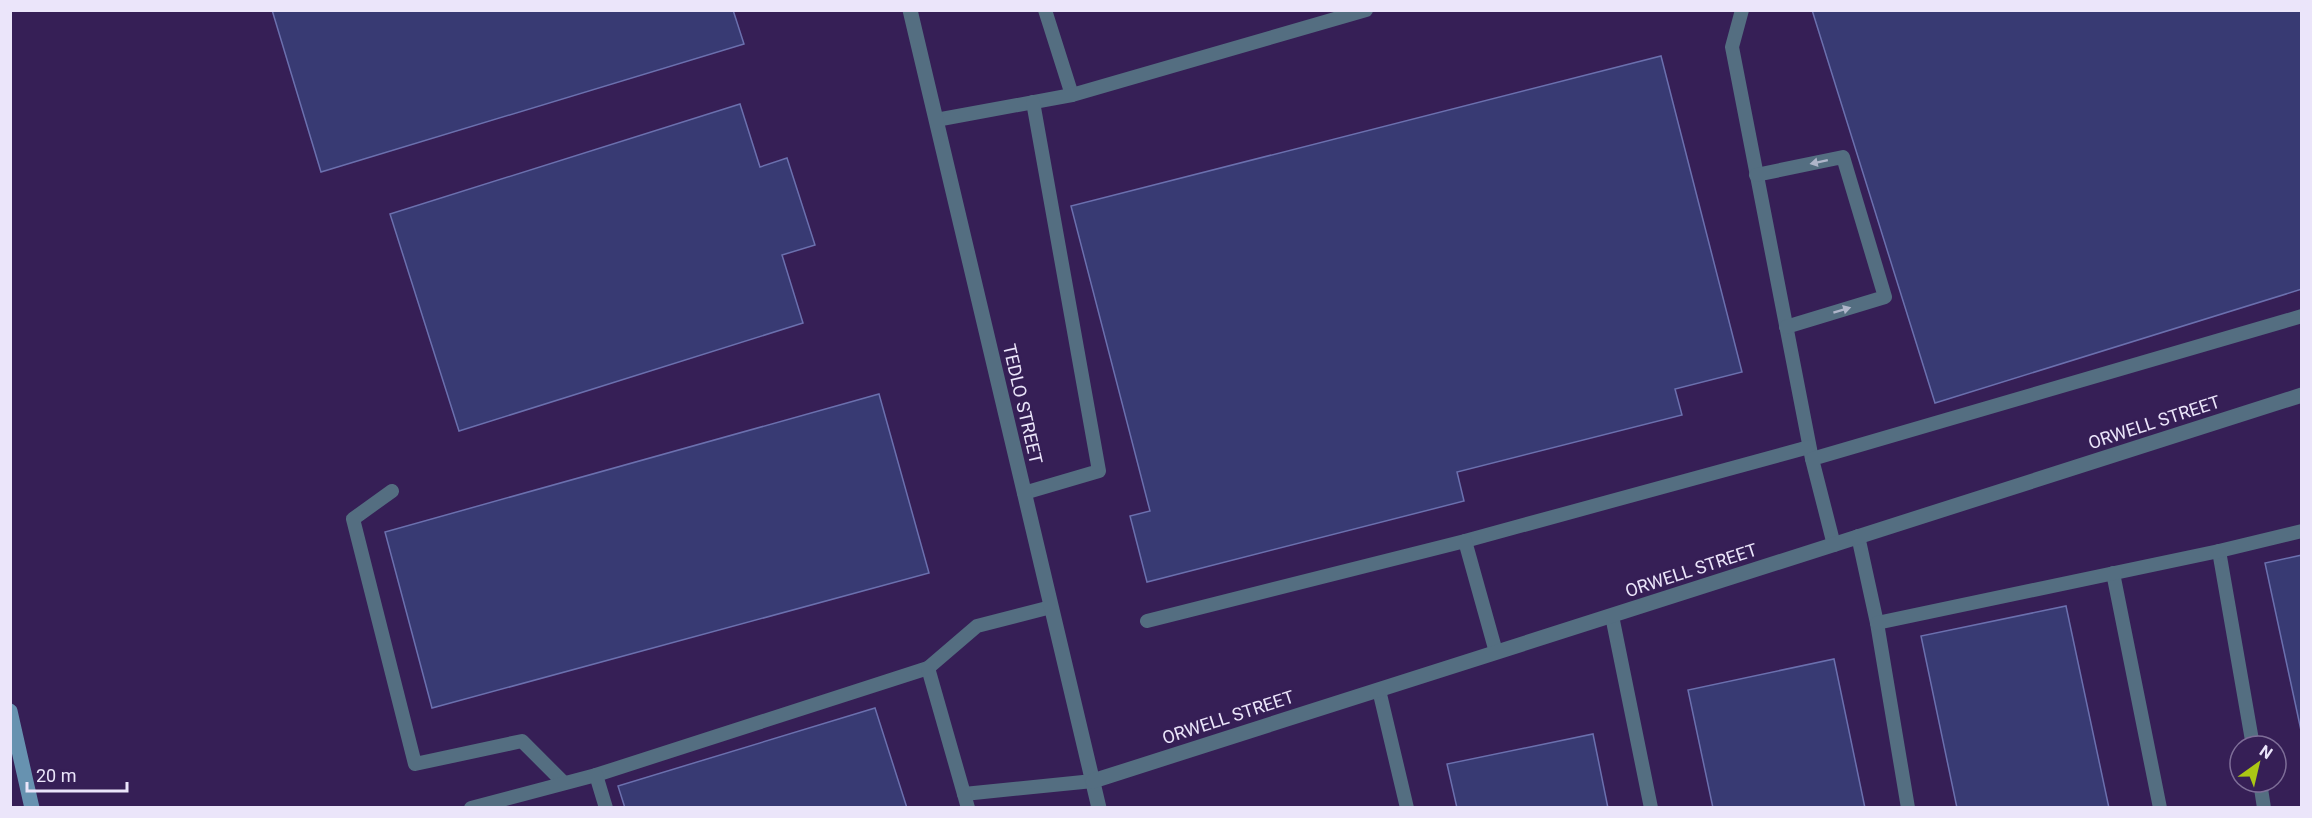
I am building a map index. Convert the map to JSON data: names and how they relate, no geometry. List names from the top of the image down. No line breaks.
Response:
{"streets":{"street":["TEDLO STREET","ORWELL STREET"]},"crossings":[["TEDLO STREET","ORWELL STREET"]],"scale_bar":"20 m","north":"top right"}
